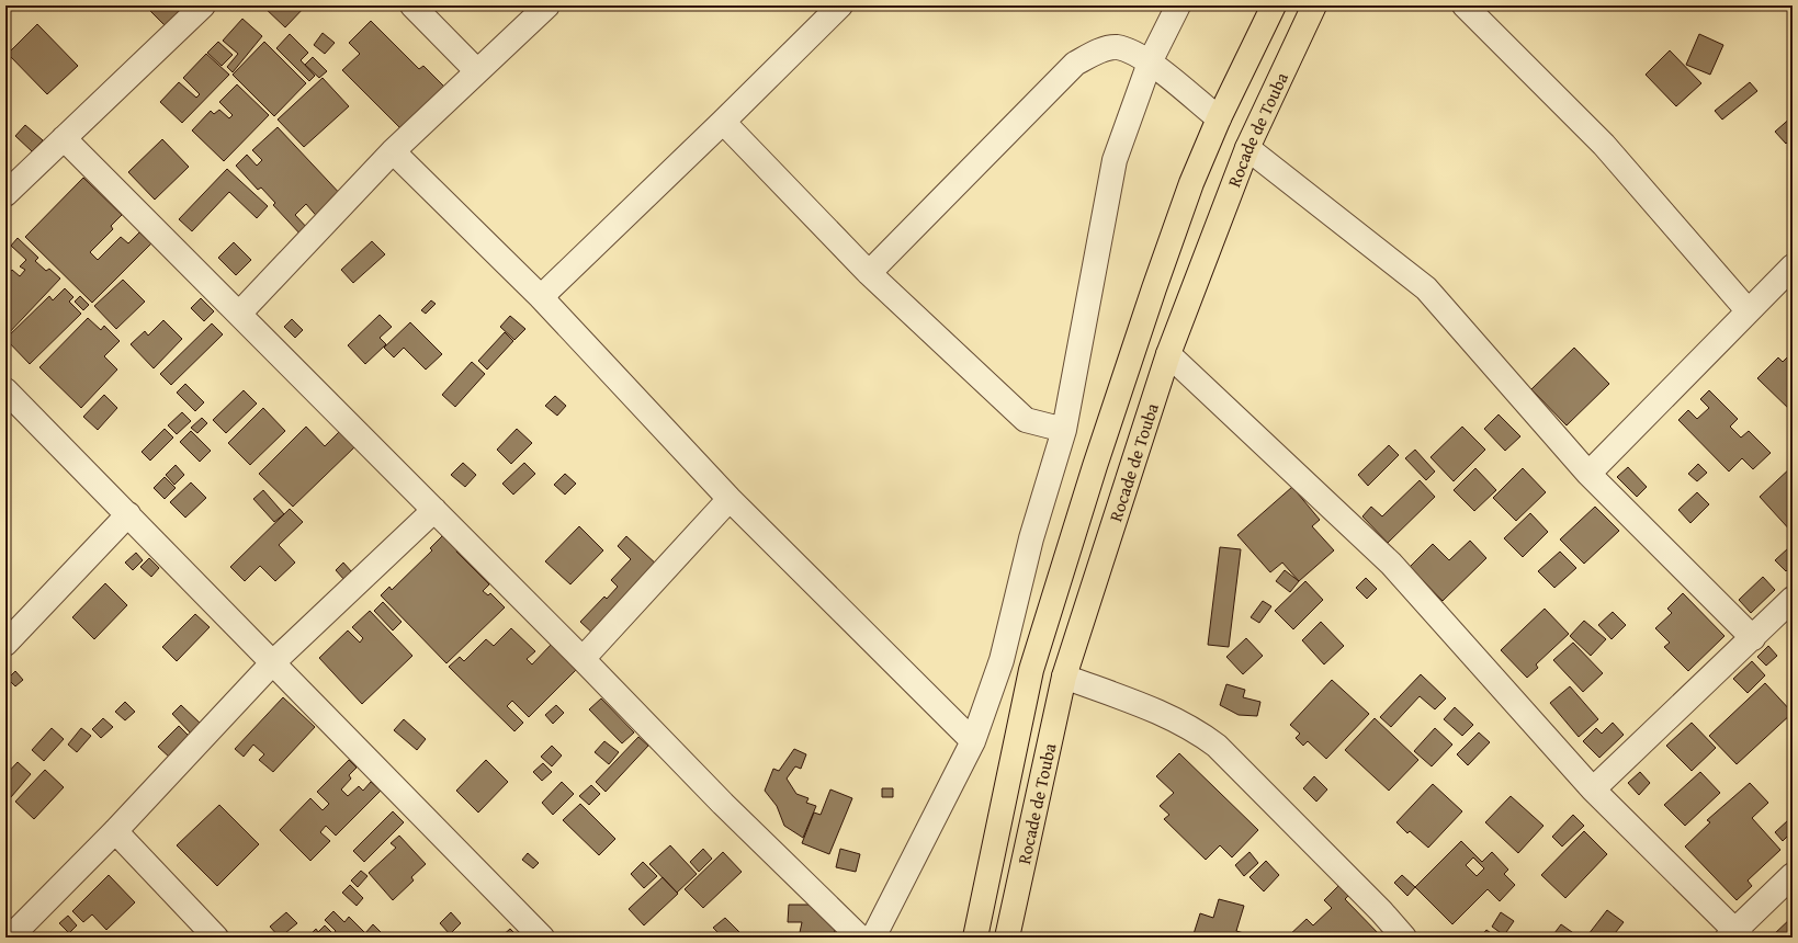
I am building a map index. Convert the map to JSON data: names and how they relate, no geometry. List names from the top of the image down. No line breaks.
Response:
{"streets":{"main road":["Rocade de Touba"]}}
